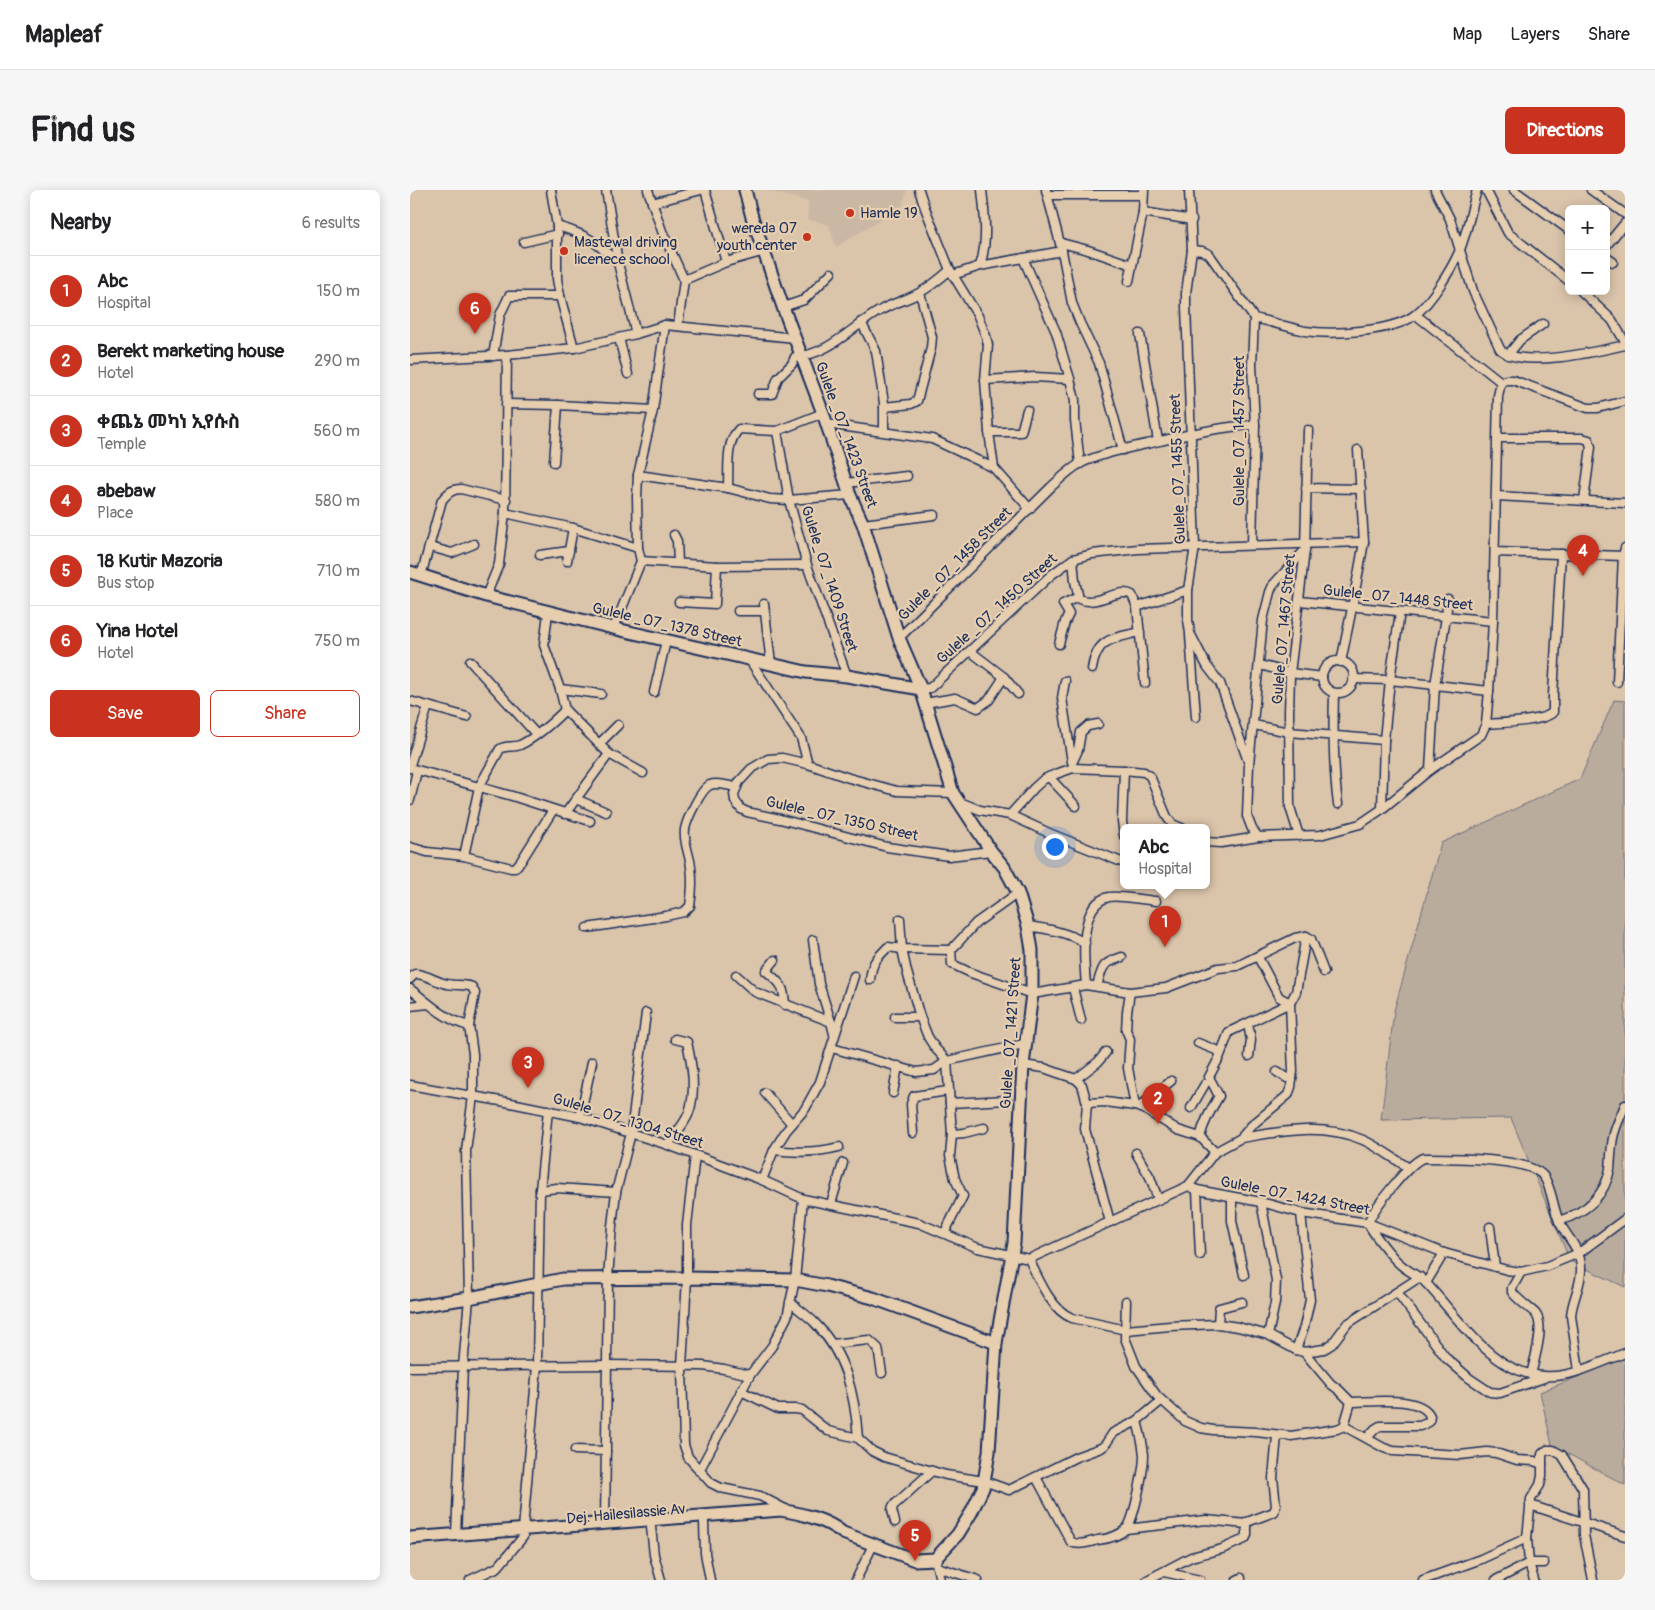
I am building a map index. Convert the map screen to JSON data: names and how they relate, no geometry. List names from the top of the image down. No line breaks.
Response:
{"streets":{"main road":["Gulele _07_1423 Street","Gulele _07_1378 Street","Gulele _07_1421 Street","Dej. Hailesilassie Av"],"street":["Gulele_07_1457 Street","Gulele_07_1455 Street","Gulele _07_1458 Street","Gulele_07_1409 Street","Gulele_07_1448 Street","Gulele _07_1450 Street","Gulele_07_1467 Street","Gulele _07_1350 Street","Gulele _07_1304 Street","Gulele_07_1424 Street"]},"crossings":[["Gulele_07_1457 Street","Gulele _07_1458 Street"],["Gulele_07_1457 Street","Gulele _07_1450 Street"],["Gulele _07_1423 Street","Gulele _07_1458 Street"],["Gulele _07_1423 Street","Gulele _07_1450 Street"],["Gulele _07_1423 Street","Gulele _07_1378 Street"],["Gulele _07_1423 Street","Gulele _07_1421 Street"],["Gulele_07_1455 Street","Gulele _07_1458 Street"],["Gulele_07_1455 Street","Gulele _07_1450 Street"],["Gulele_07_1409 Street","Gulele _07_1378 Street"],["Gulele_07_1448 Street","Gulele_07_1467 Street"],["Gulele _07_1450 Street","Gulele _07_1378 Street"],["Gulele _07_1450 Street","Gulele_07_1467 Street"],["Gulele _07_1450 Street","Gulele _07_1421 Street"],["Gulele _07_1378 Street","Gulele _07_1421 Street"],["Gulele _07_1350 Street","Gulele _07_1421 Street"],["Gulele _07_1421 Street","Gulele _07_1304 Street"]],"places":["Hamle 19","wereda 07 youth center","Mastewal driving licenece school"],"page":{"header":"Mapleaf","nav":["Map","Layers","Share"],"buttons":["Directions",["Save","Share"]],"title":"Find us","heading":["Nearby","6 results"],"map_buttons":["+","−"],"list":[{"mark":"1","name":"Abc","note":"Hospital","value":"150 m"},{"mark":"2","name":"Berekt marketing house","note":"Hotel","value":"290 m"},{"mark":"3","name":"ቀጨኔ መካነ ኢየሱስ","note":"Temple","value":"560 m"},{"mark":"4","name":"abebaw","note":"Place","value":"580 m"},{"mark":"5","name":"18 Kutir Mazoria","note":"Bus stop","value":"710 m"},{"mark":"6","name":"Yina Hotel","note":"Hotel","value":"750 m"}],"pins":["6","4","1","3","2","5"],"popup":["Abc","Hospital"]}}
